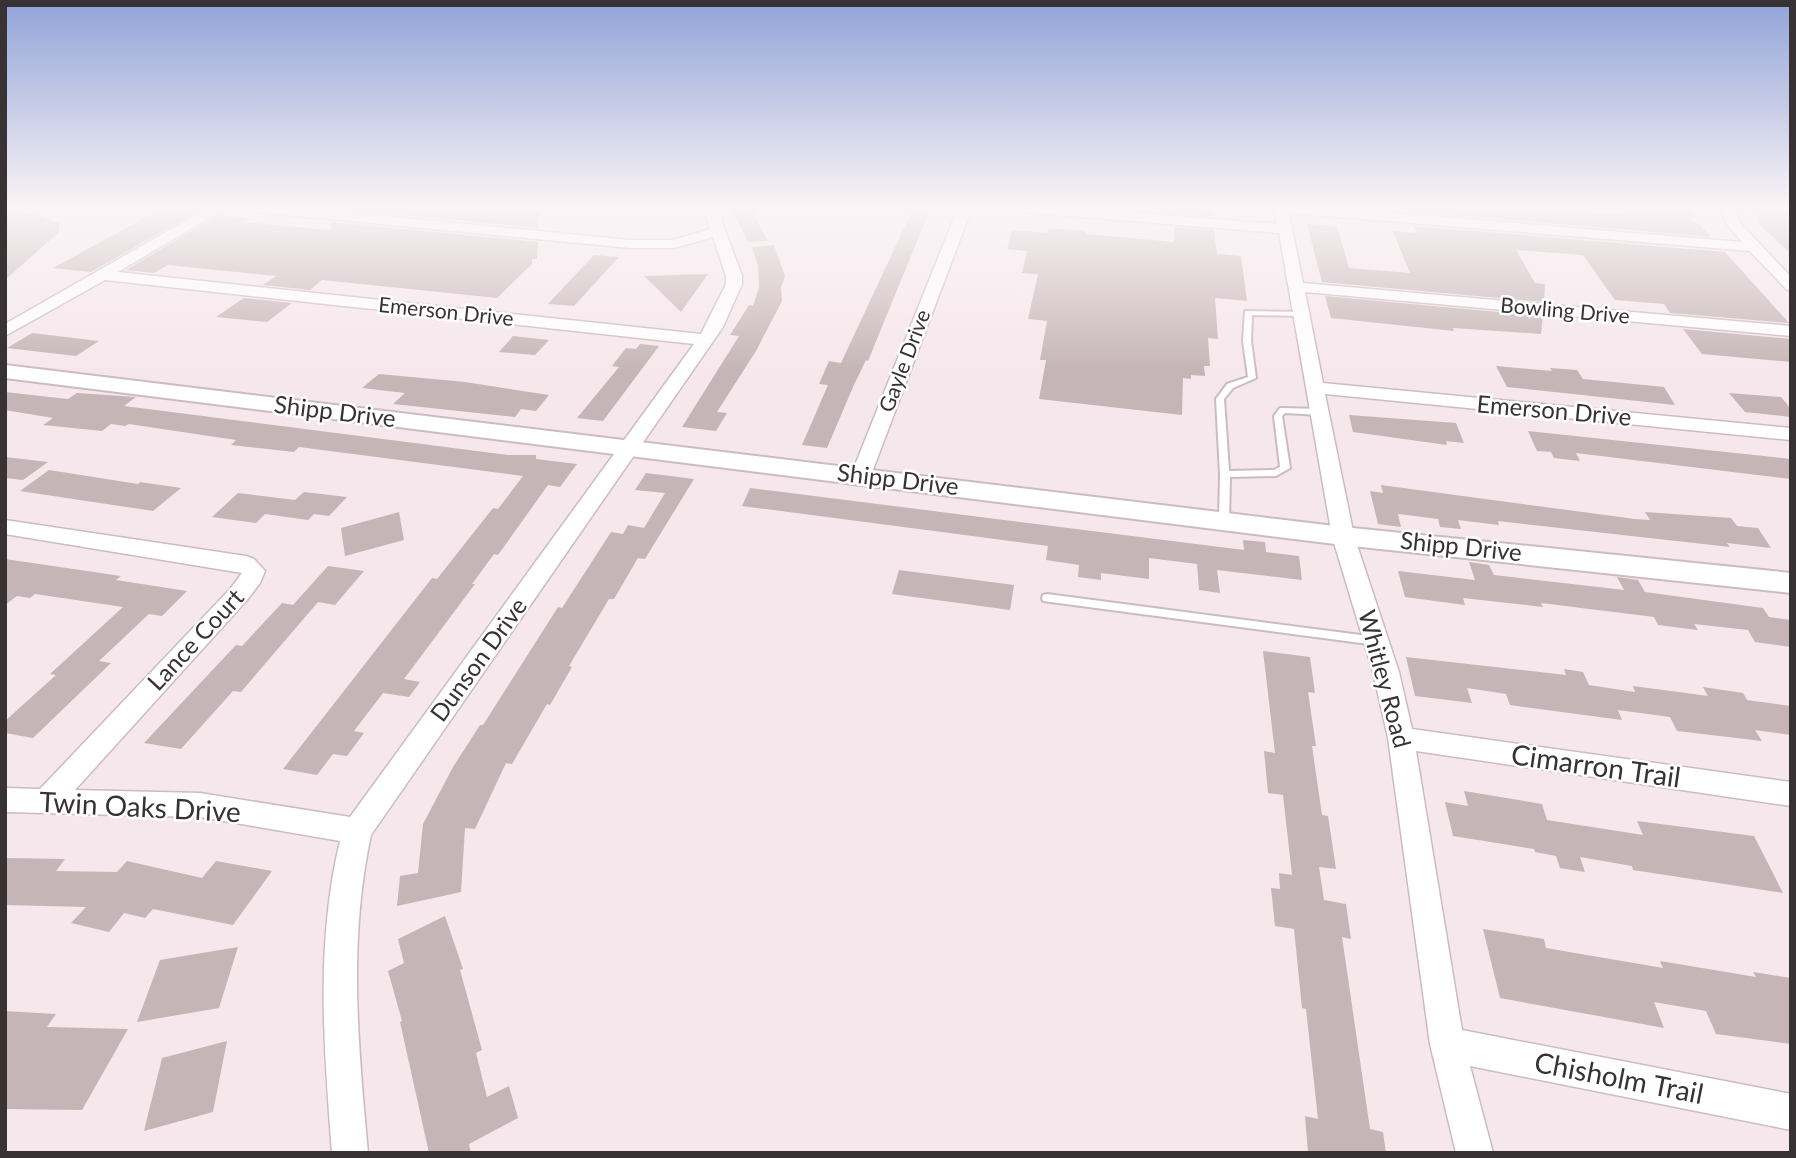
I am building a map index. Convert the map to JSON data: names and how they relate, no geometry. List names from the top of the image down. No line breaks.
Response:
{"streets":{"street":["Bowling Drive","Emerson Drive","Gayle Drive","Shipp Drive","Lance Court","Dunson Drive","Whitley Road","Cimarron Trail","Twin Oaks Drive","Chisholm Trail"]},"crossings":[["Bowling Drive","Whitley Road"],["Emerson Drive","Dunson Drive"],["Emerson Drive","Whitley Road"],["Gayle Drive","Shipp Drive"],["Shipp Drive","Dunson Drive"],["Shipp Drive","Whitley Road"],["Lance Court","Twin Oaks Drive"],["Dunson Drive","Twin Oaks Drive"],["Whitley Road","Cimarron Trail"],["Whitley Road","Chisholm Trail"]]}
